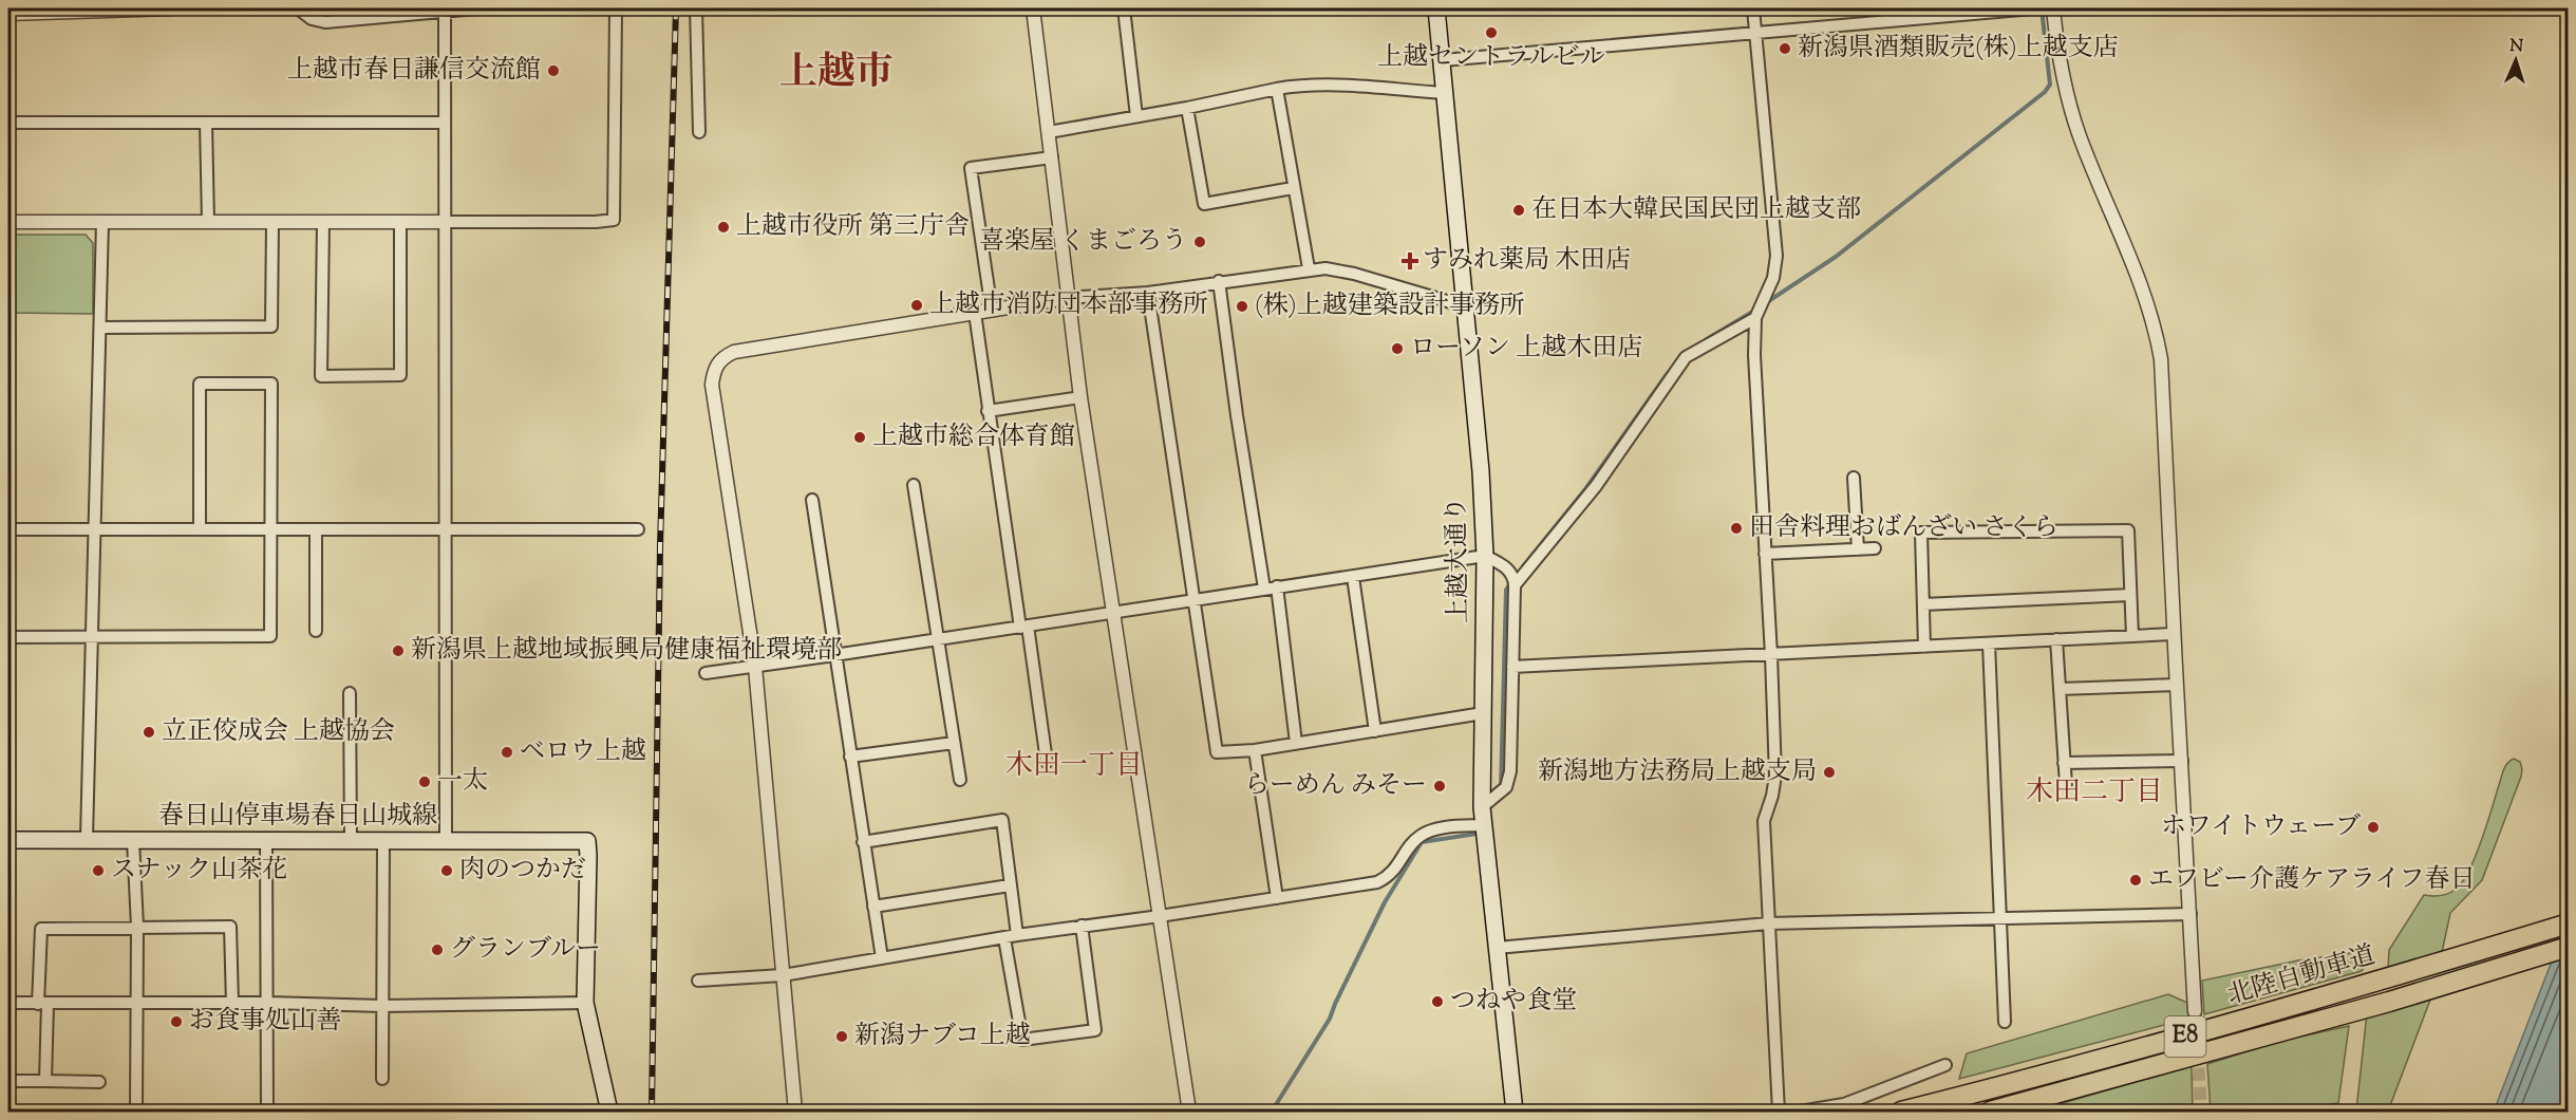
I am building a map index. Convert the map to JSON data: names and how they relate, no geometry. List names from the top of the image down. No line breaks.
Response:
{"streets":{"highway":["北陸自動車道","E8"],"main road":["上越大通り","春日山停車場春日山城線"]},"districts":["上越市","木田一丁目","木田二丁目"],"places":{"other":["上越セントラルビル","新潟県酒類販売(株)上越支店","上越市春日謙信交流館","在日本大韓民国民団上越支部","上越市役所 第三庁舎","喜楽屋 くまごろう","上越市消防団本部事務所","(株)上越建築設計事務所","ローソン 上越木田店","上越市総合体育館","田舎料理おばんざい さくら","新潟県上越地域振興局健康福祉環境部","立正佼成会 上越協会","ベロウ上越","新潟地方法務局上越支局","一太","らーめん みそー","ホワイトウェーブ","スナック山茶花","肉のつかだ","エフビー介護ケアライフ春日","グランブルー","つねや食堂","お食事処山善","新潟ナブコ上越"],"health":["すみれ薬局 木田店"]},"north":"top"}
